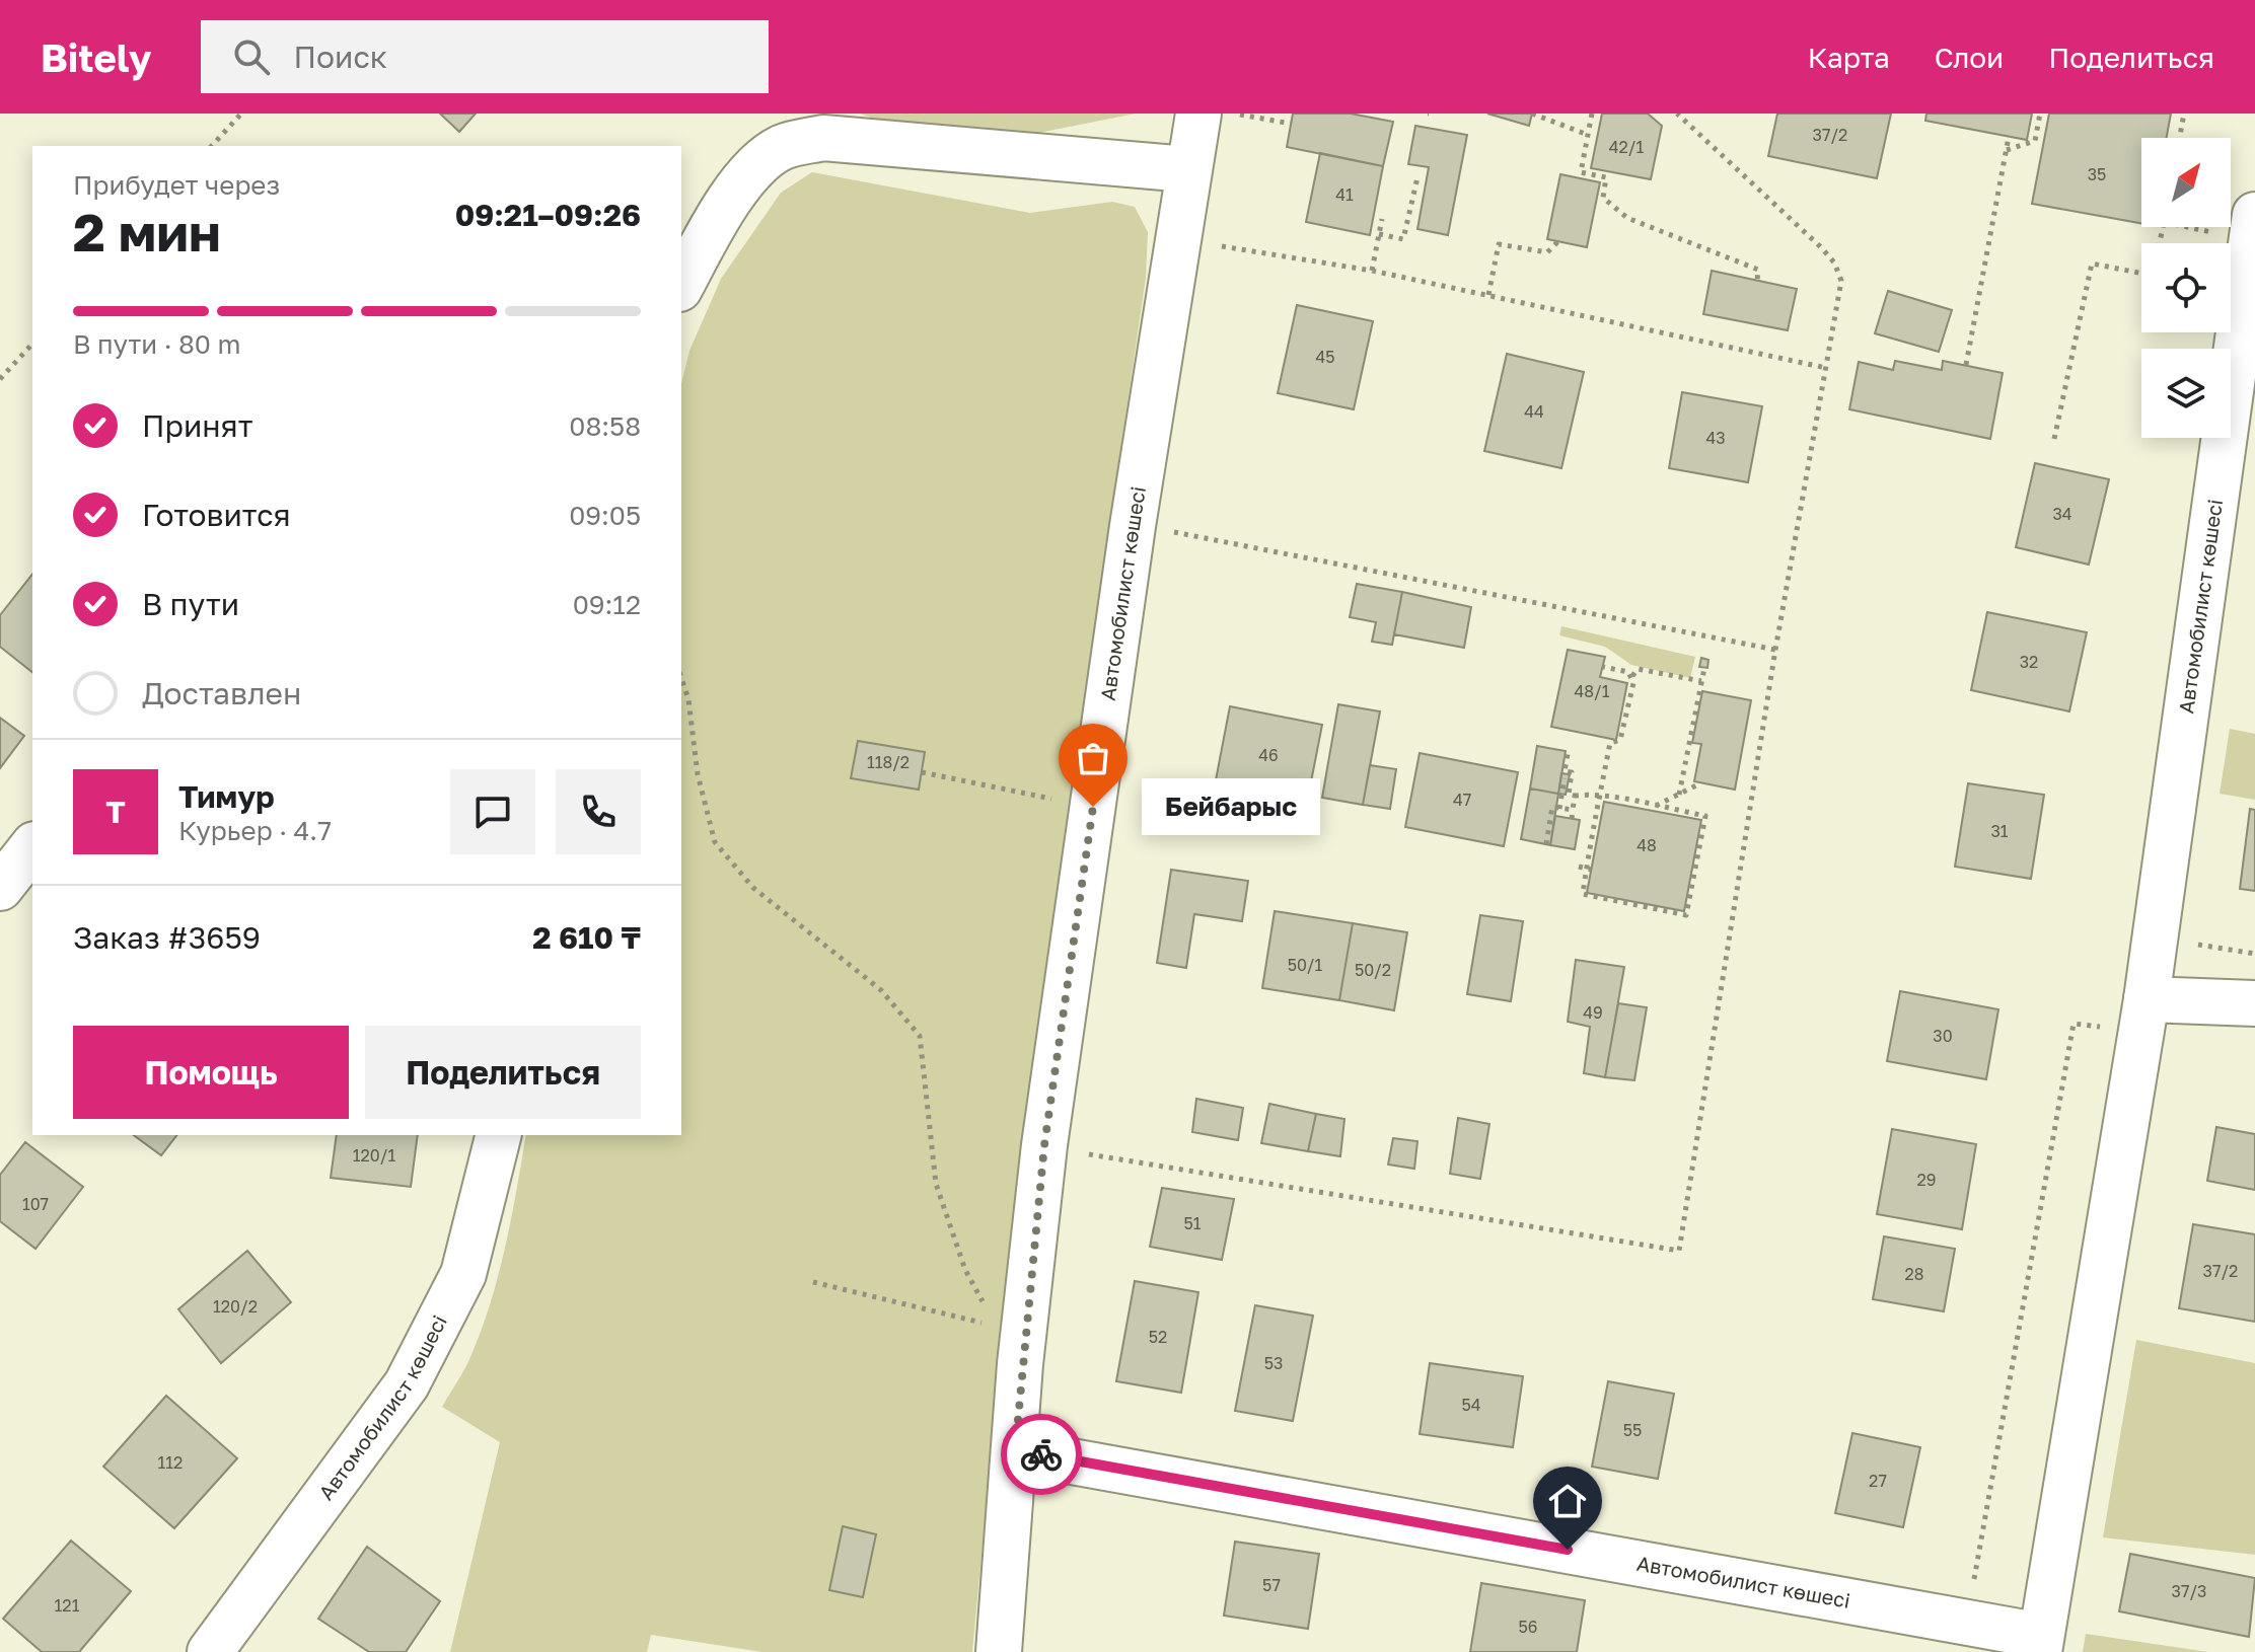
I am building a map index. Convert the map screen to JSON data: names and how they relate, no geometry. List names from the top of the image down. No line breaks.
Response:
{"streets":{"street":["Автомобилист көшесі"]},"places":["Бейбарыс"],"house_numbers":["37/2","42/1","35","41","45","44","43","34","32","48/1","46","118/2","47","31","48","50/1","50/2","49","30","120/1","29","107","51","37/2","28","120/2","52","53","54","55","112","27","57","37/3","121","56"],"north":"top right","page":{"header":"Bitely","search":"Поиск","nav":["Карта","Слои","Поделиться"],"heading":["2 мин","Прибудет через","09:21–09:26"],"panel":["Тимур","Курьер · 4.7","Заказ #3659","2 610 ₸"],"bar":"В пути · 80 m","list":[["Принят","08:58"],["Готовится","09:05"],["В пути","09:12"],"Доставлен"],"round":"Т","bubble":"Бейбарыс","buttons":["Помощь","Поделиться"]}}
